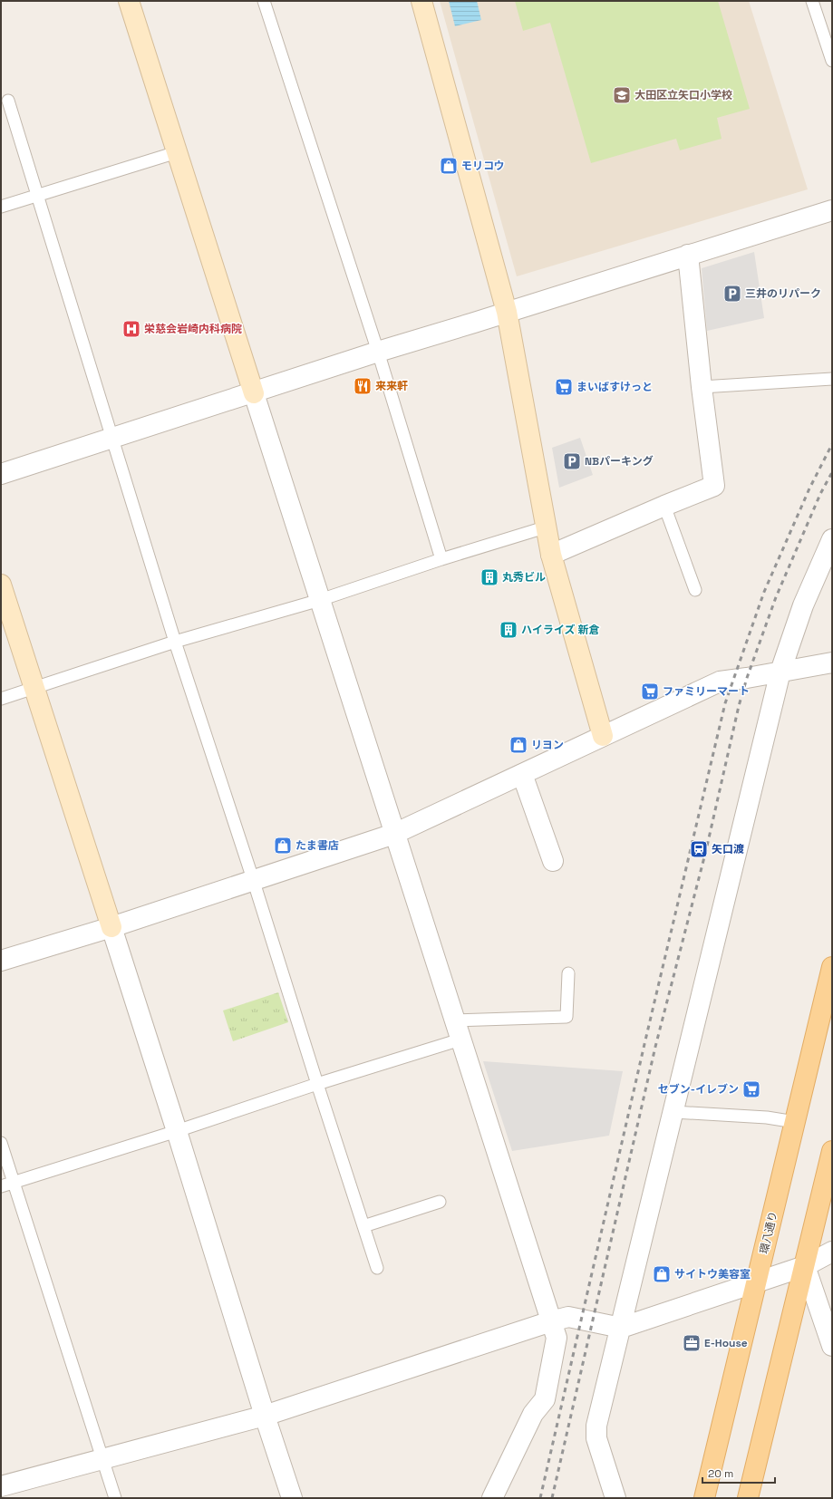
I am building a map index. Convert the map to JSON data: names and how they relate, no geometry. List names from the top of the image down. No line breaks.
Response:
{"streets":{"main road":["環八通り"]},"places":{"school or university":["大田区立矢口小学校"],"shop":["モリコウ","リヨン","たま書店","サイトウ美容室"],"parking":["三井のリパーク","NBパーキング"],"hospital":["栄慈会岩崎内科病院"],"restaurant":["来来軒"],"supermarket":["まいばすけっと","ファミリーマート","セブン-イレブン"],"building":["丸秀ビル","ハイライズ 新倉"],"station":["矢口渡"],"office":["E-House"]},"scale_bar":"20 m"}
